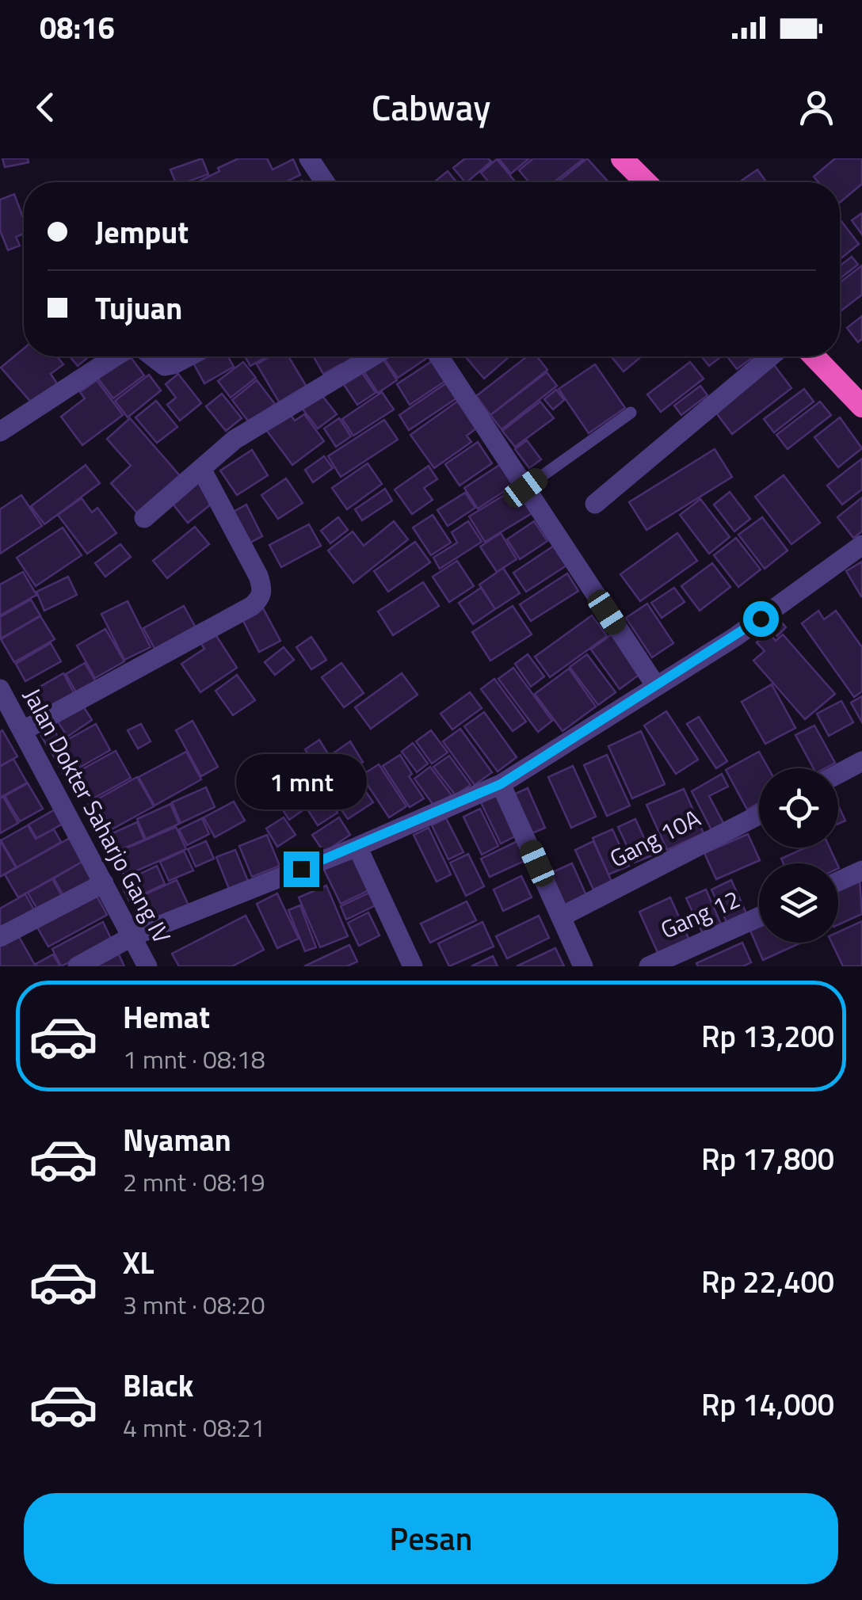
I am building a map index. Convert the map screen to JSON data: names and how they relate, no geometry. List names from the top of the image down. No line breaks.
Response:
{"streets":{"street":["Jalan Dokter Saharjo Gang IV","Gang 10A","Gang 12"]},"page":{"status":"08:16","header":"Cabway","banner":["Jemput","Tujuan"],"bubble":"1 mnt","list":[{"name":"Hemat","note":"1 mnt · 08:18","value":"Rp 13,200"},{"name":"Nyaman","note":"2 mnt · 08:19","value":"Rp 17,800"},{"name":"XL","note":"3 mnt · 08:20","value":"Rp 22,400"},{"name":"Black","note":"4 mnt · 08:21","value":"Rp 14,000"}],"buttons":"Pesan"}}
